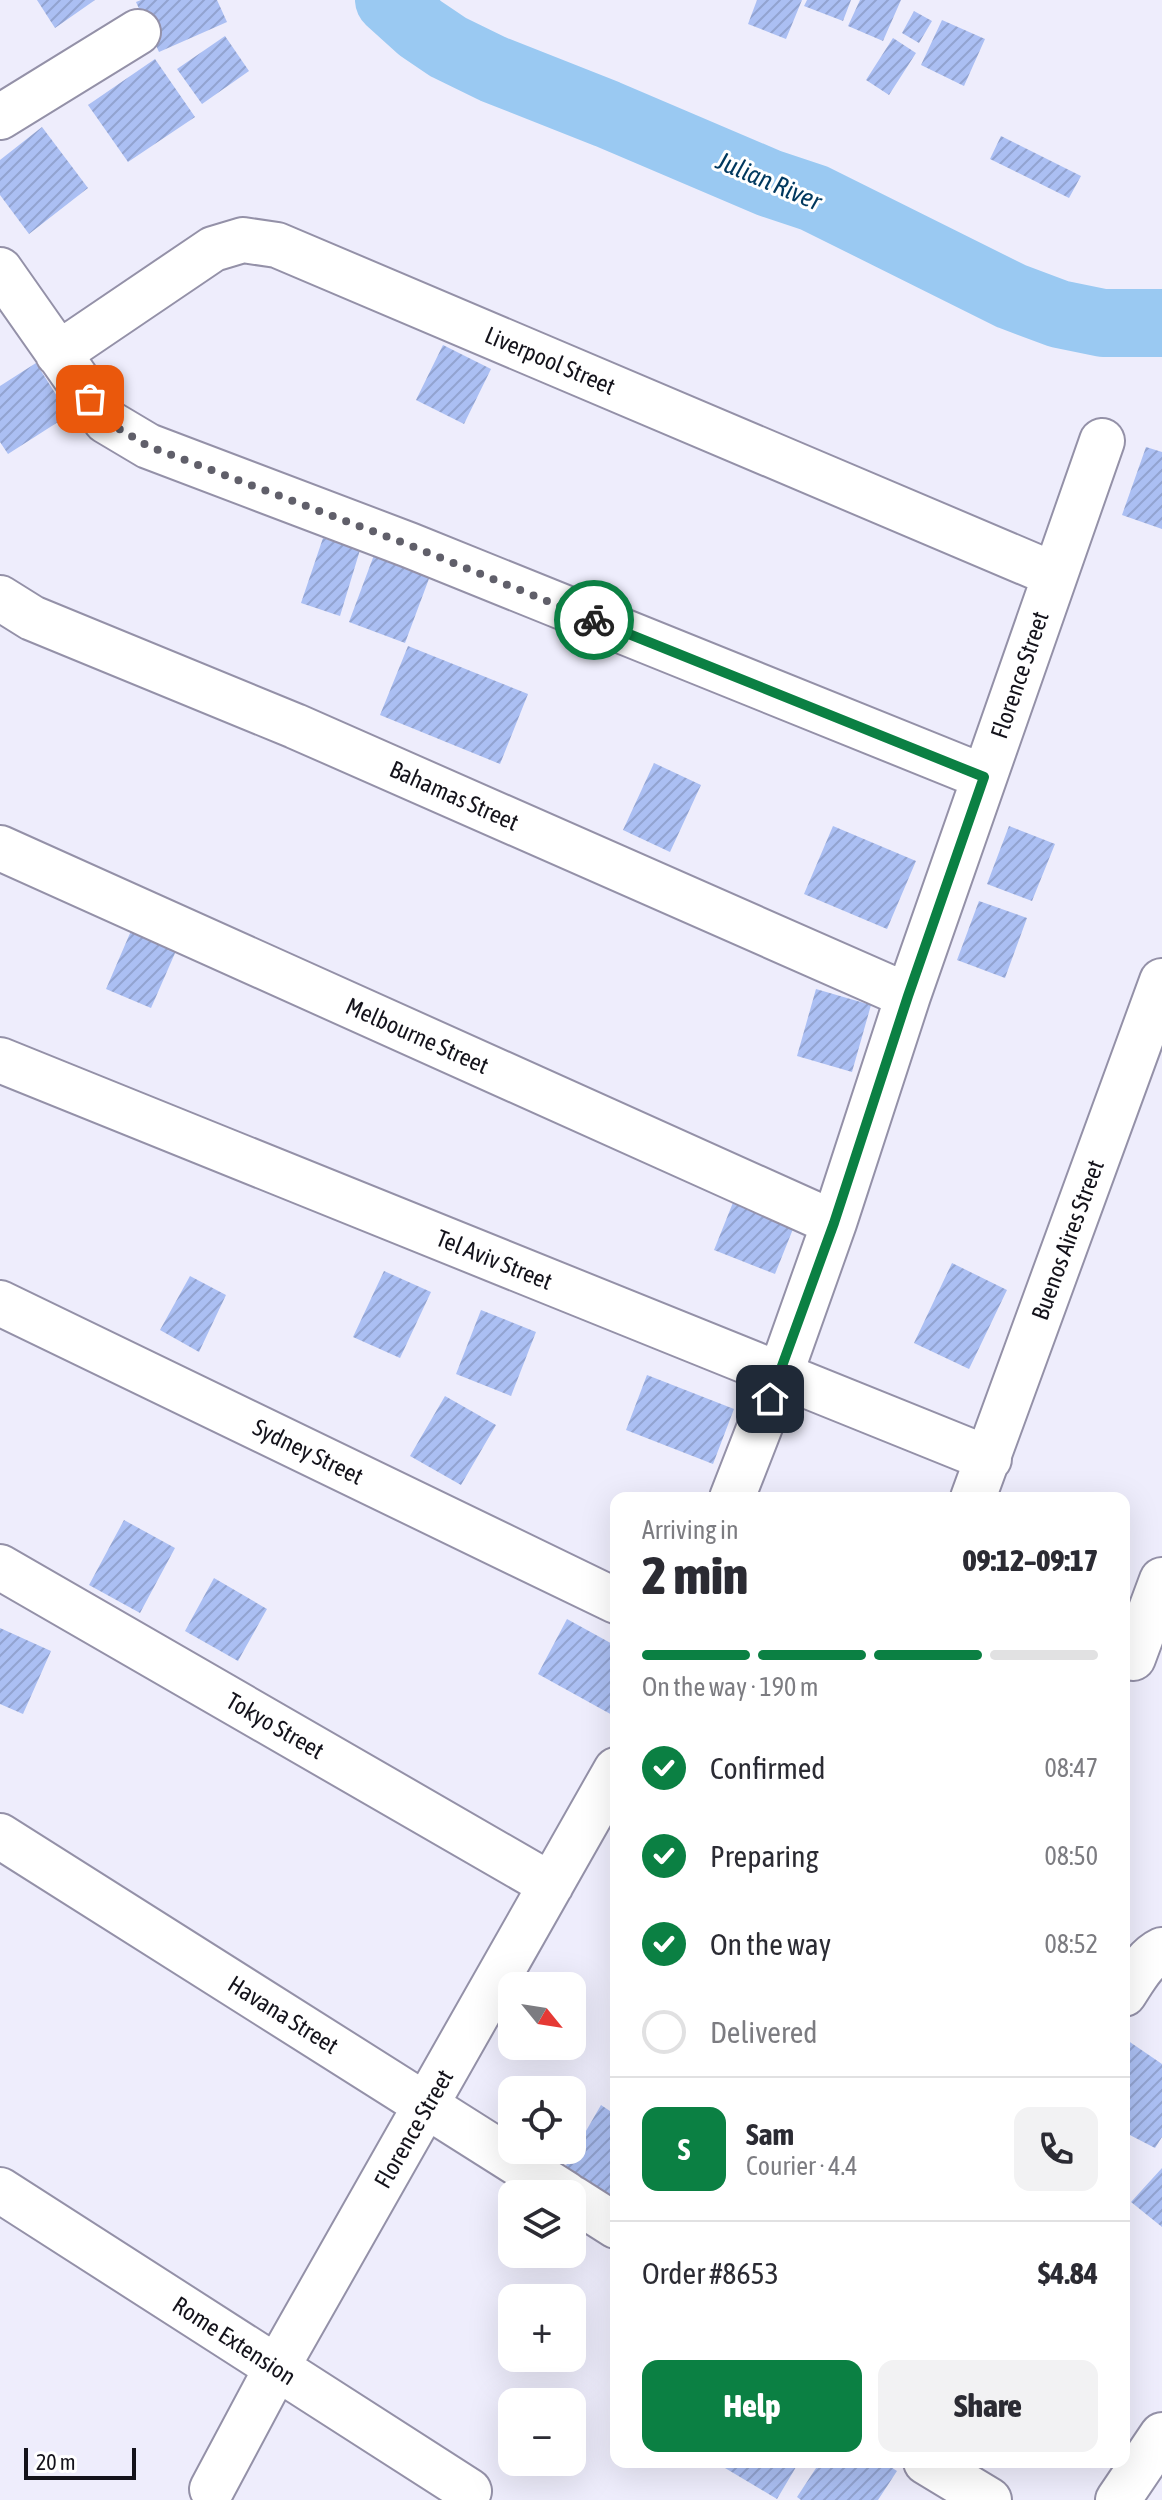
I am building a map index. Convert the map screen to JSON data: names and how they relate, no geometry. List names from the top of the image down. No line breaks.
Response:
{"streets":{"street":["Liverpool Street","Florence Street","Bahamas Street","Melbourne Street","Buenos Aires Street","Tel Aviv Street","Sydney Street","Tokyo Street","Havana Street","Rome Extension"]},"crossings":[["Liverpool Street","Florence Street"],["Florence Street","Bahamas Street"],["Florence Street","Melbourne Street"],["Florence Street","Tel Aviv Street"],["Florence Street","Tokyo Street"],["Florence Street","Havana Street"],["Florence Street","Rome Extension"],["Buenos Aires Street","Tel Aviv Street"]],"water":["Julian River"],"scale_bar":"20 m","north":"bottom right","page":{"heading":["2 min","Arriving in","09:12–09:17"],"panel":["Sam","Courier · 4.4","Order #8653","$4.84"],"bar":"On the way · 190 m","list":[["Confirmed","08:47"],["Preparing","08:50"],["On the way","08:52"],"Delivered"],"map_buttons":["+","−"],"round":"S","buttons":["Help","Share"],"scale":"20 m"}}
